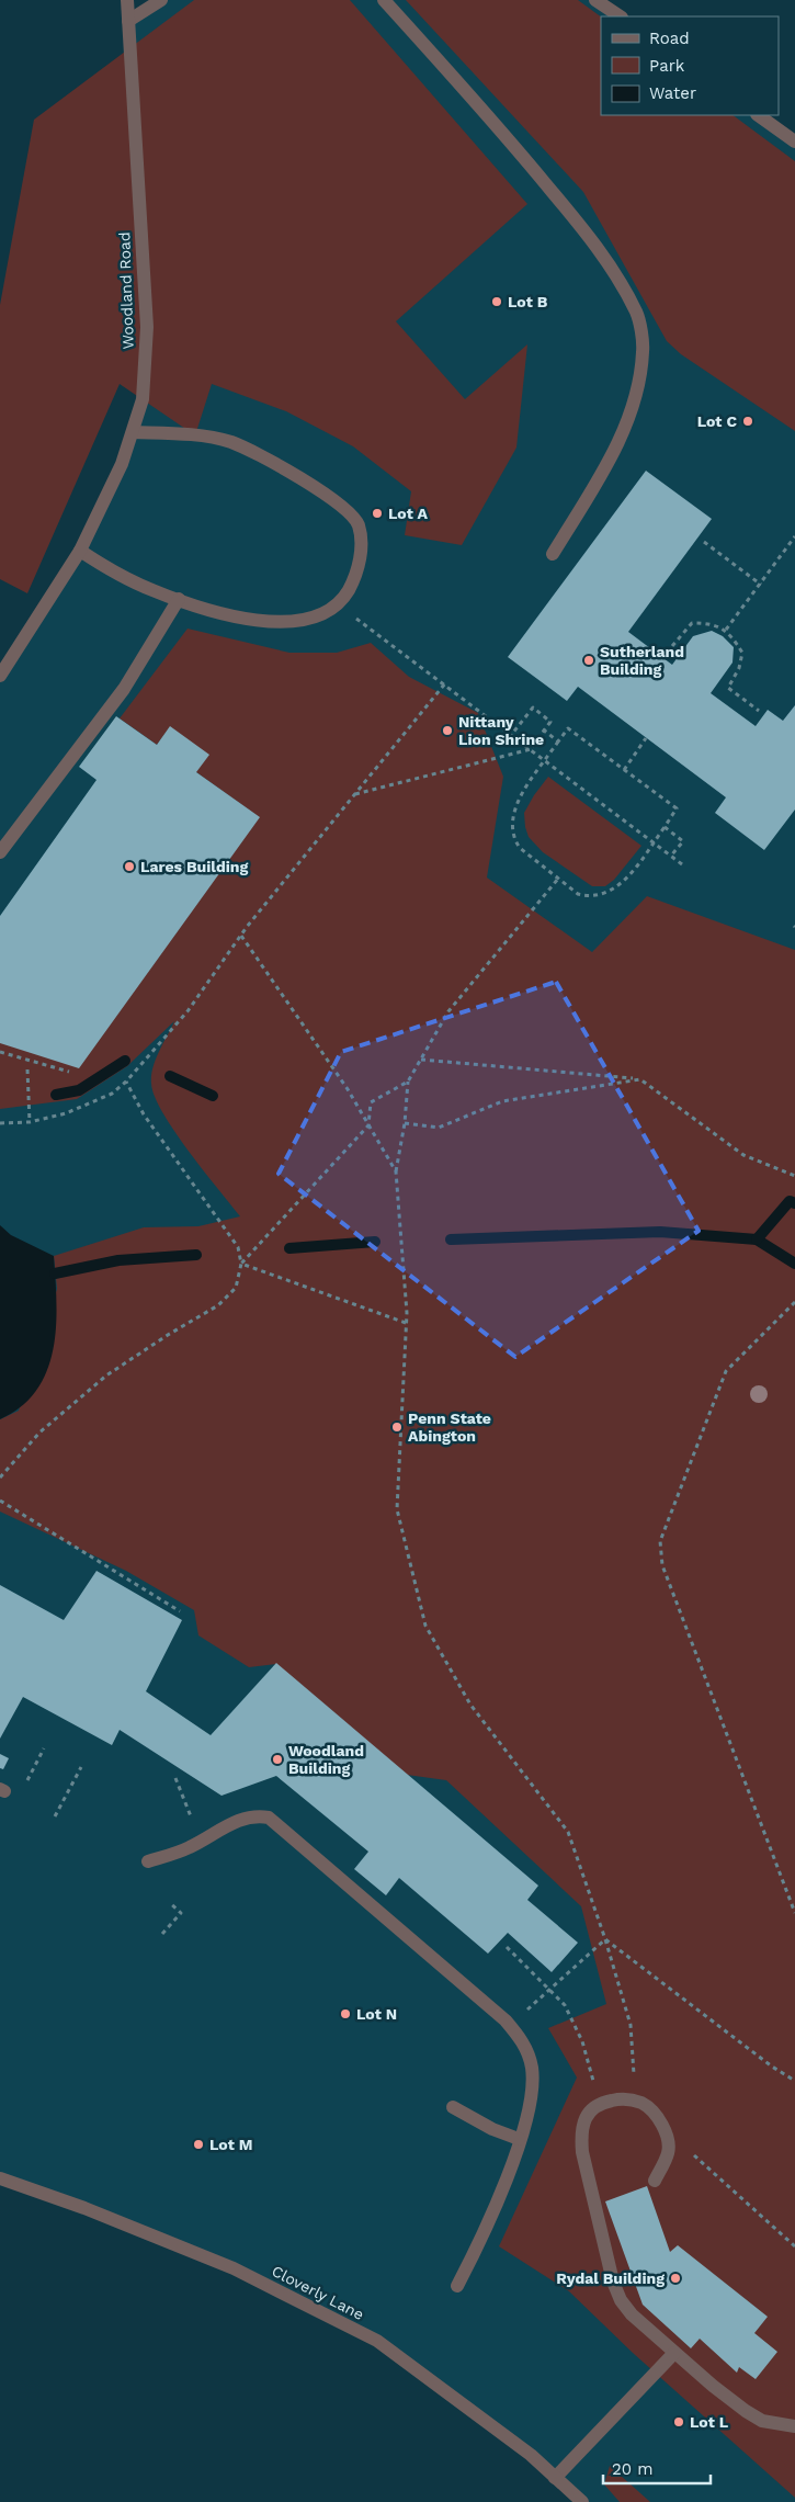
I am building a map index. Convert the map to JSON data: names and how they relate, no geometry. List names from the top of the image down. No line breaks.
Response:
{"streets":{"street":["Woodland Road","Cloverly Lane"]},"places":["Lot B","Lot C","Lot A","Sutherland Building","Nittany Lion Shrine","Lares Building","Penn State Abington","Woodland Building","Lot N","Lot M","Rydal Building","Lot L"],"legend":["Road","Park","Water"],"scale_bar":"20 m"}
